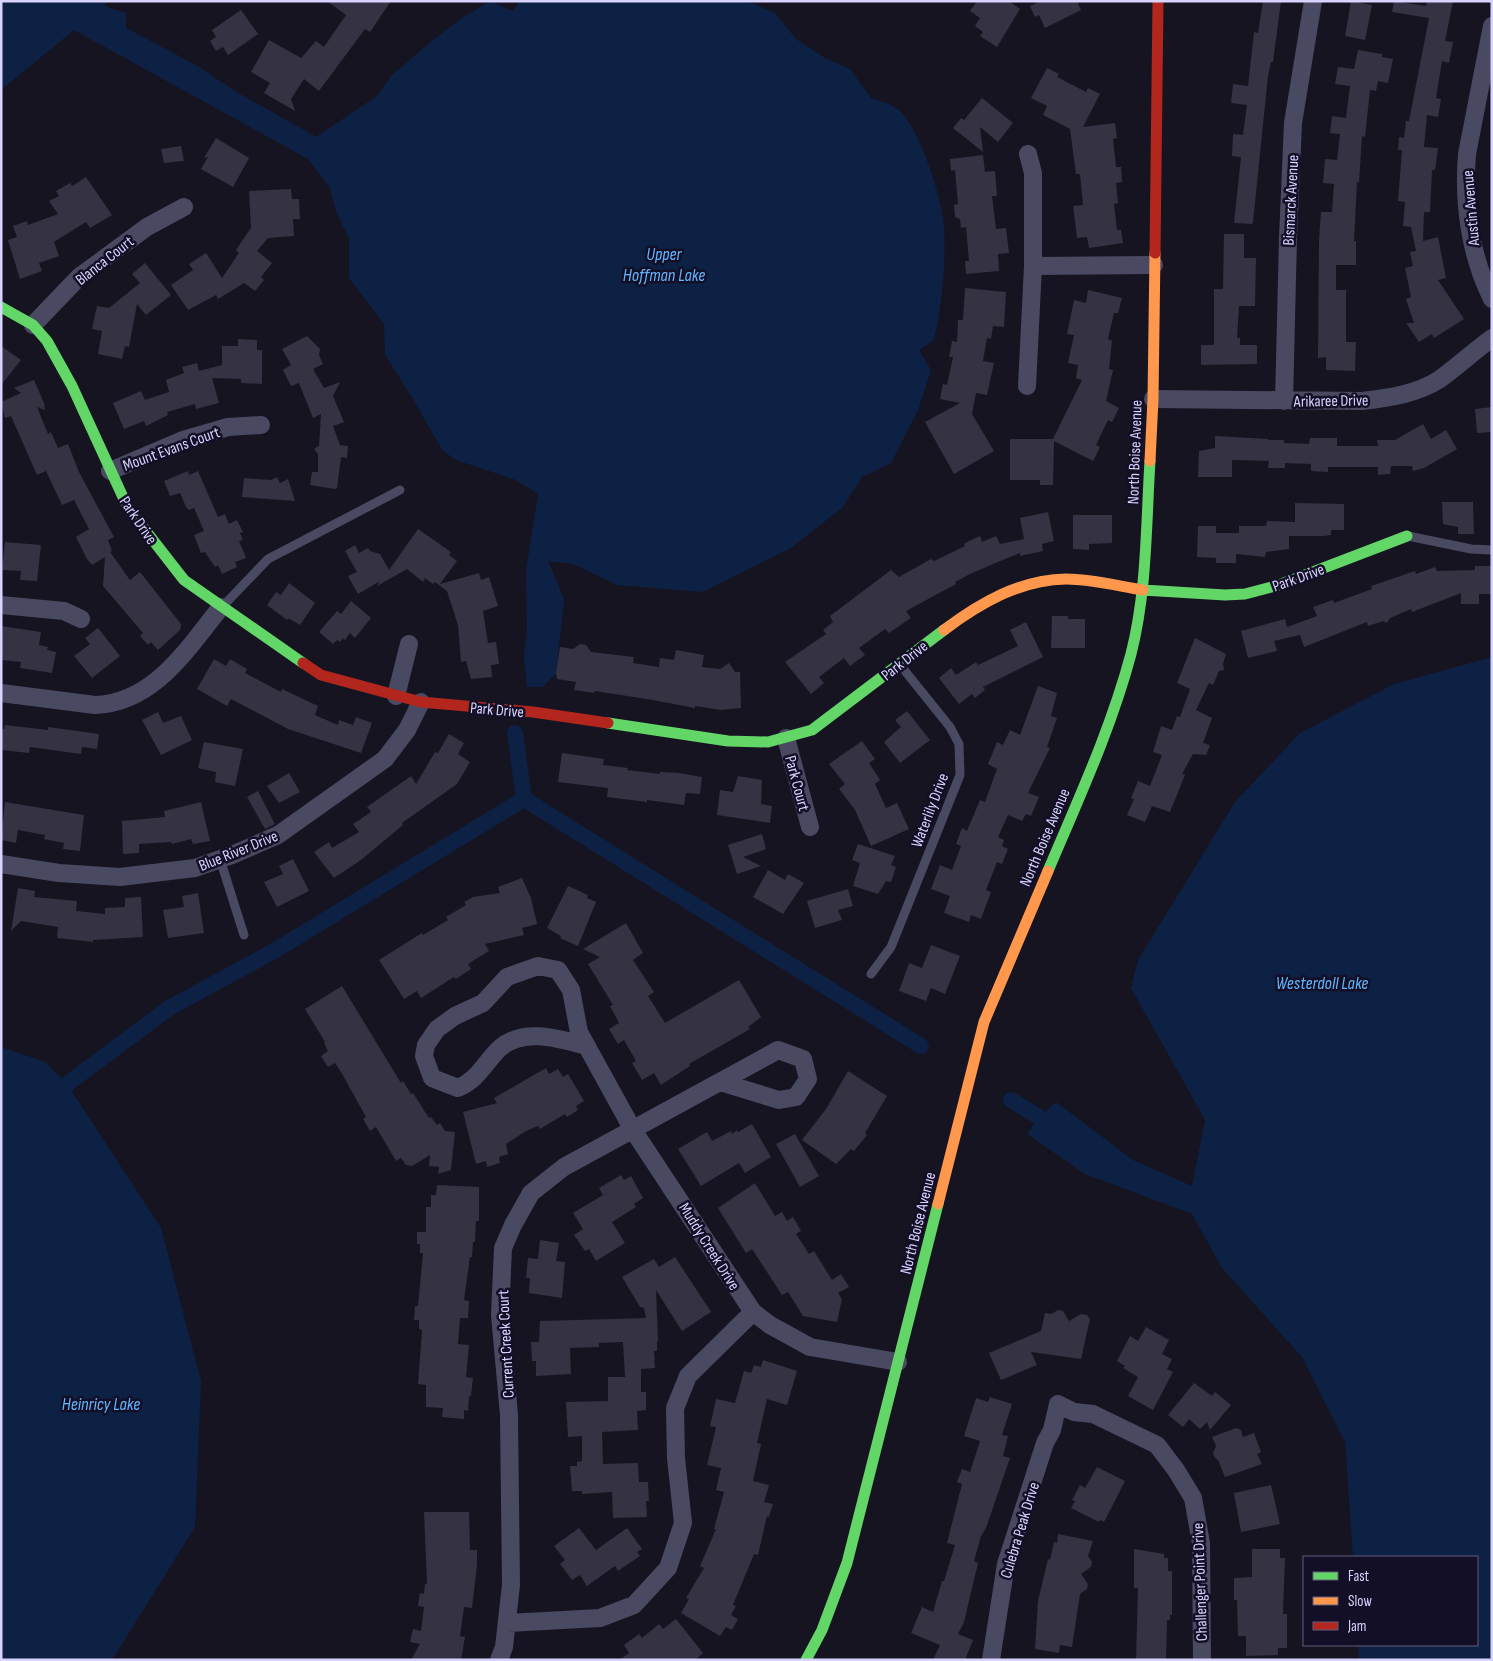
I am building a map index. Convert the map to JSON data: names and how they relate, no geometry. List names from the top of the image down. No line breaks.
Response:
{"streets":{"street":["Bismarck Avenue","Austin Avenue","Blanca Court","Arikaree Drive","Mount Evans Court","North Boise Avenue","Park Drive","Park Court","Blue River Drive","Muddy Creek Drive","Current Creek Court","Culebra Peak Drive","Challenger Point Drive"],"lane":["Waterlily Drive"]},"crossings":[["Bismarck Avenue","Arikaree Drive"],["Blanca Court","Park Drive"],["Arikaree Drive","North Boise Avenue"],["Mount Evans Court","Park Drive"],["North Boise Avenue","Park Drive"],["North Boise Avenue","Muddy Creek Drive"],["Park Drive","Park Court"],["Park Drive","Waterlily Drive"],["Park Drive","Blue River Drive"],["Muddy Creek Drive","Current Creek Court"],["Culebra Peak Drive","Challenger Point Drive"]],"water":["Upper Hoffman Lake","Westerdoll Lake","Heinricy Lake"],"legend":["Fast","Slow","Jam"]}
